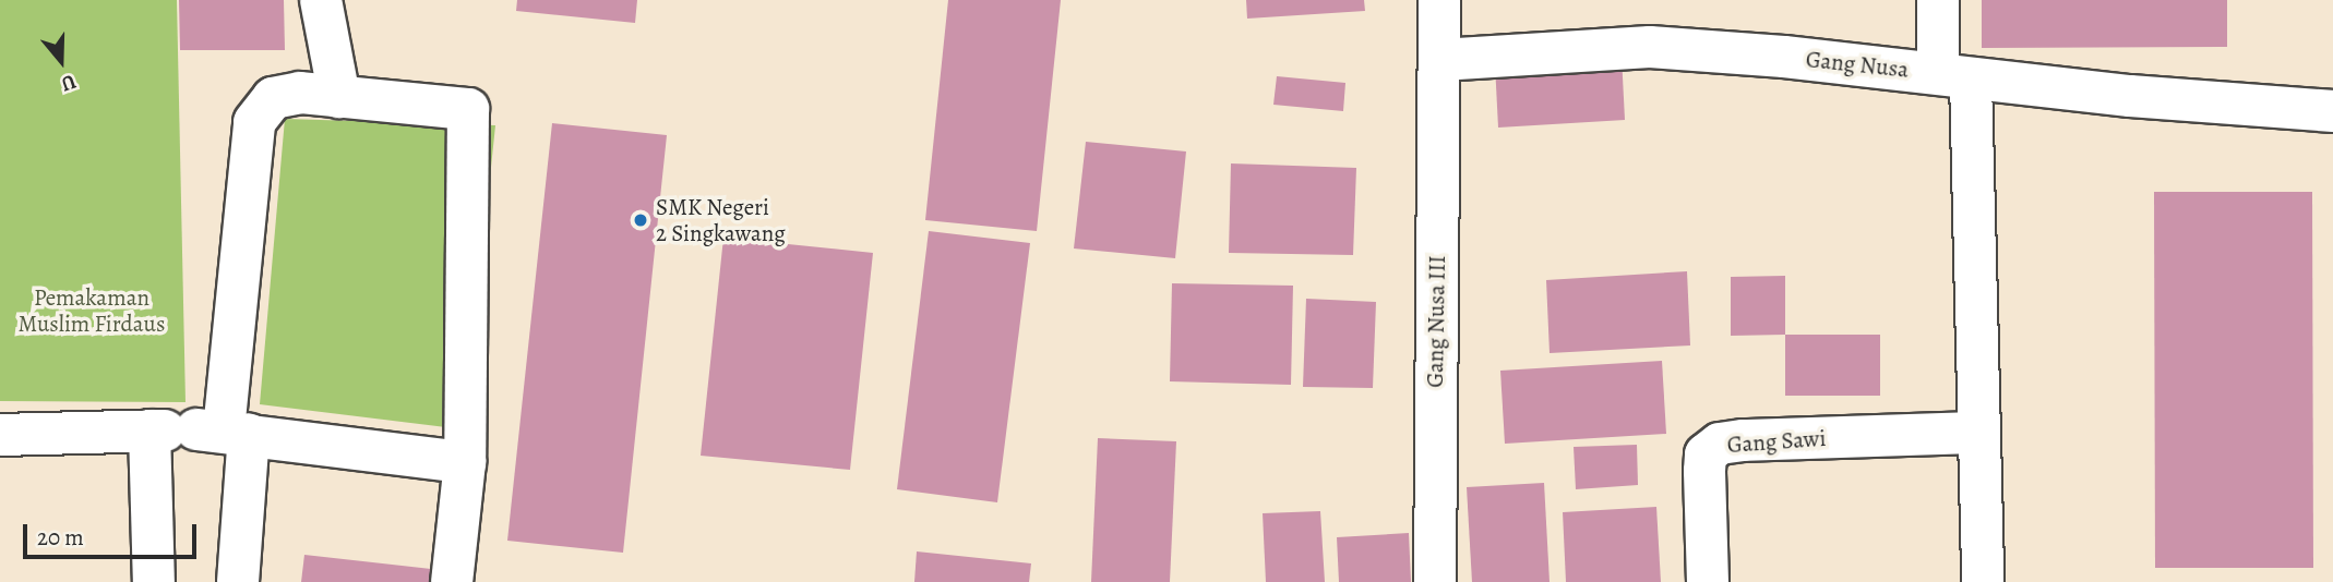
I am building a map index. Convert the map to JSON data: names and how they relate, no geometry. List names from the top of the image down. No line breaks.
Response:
{"streets":{"street":["Gang Nusa","Gang Nusa III","Gang Sawi"]},"crossings":[["Gang Nusa","Gang Nusa III"]],"parks":["Pemakaman Muslim Firdaus"],"places":["SMK Negeri 2 Singkawang"],"scale_bar":"20 m","north":"bottom"}
